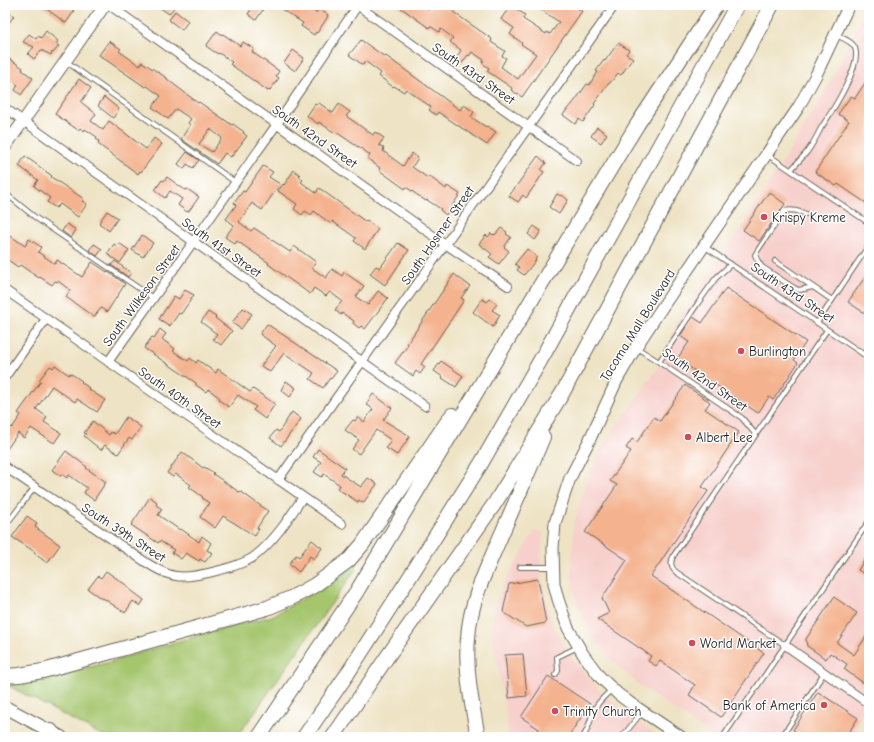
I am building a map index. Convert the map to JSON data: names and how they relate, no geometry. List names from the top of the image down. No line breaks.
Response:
{"streets":{"street":["South 43rd Street","South 42nd Street","South Hosmer Street","South 41st Street","South Wilkeson Street","Tacoma Mall Boulevard","South 40th Street","South 39th Street"]},"crossings":[["South 43rd Street","South Hosmer Street"],["South 43rd Street","South Wilkeson Street"],["South 43rd Street","Tacoma Mall Boulevard"],["South 42nd Street","South Hosmer Street"],["South 42nd Street","South Wilkeson Street"],["South 42nd Street","Tacoma Mall Boulevard"],["South Hosmer Street","South 41st Street"],["South Hosmer Street","South 40th Street"],["South 41st Street","South Wilkeson Street"],["South Wilkeson Street","South 40th Street"],["South 40th Street","South 39th Street"]],"places":["Krispy Kreme","Burlington","Albert Lee","World Market","Bank of America","Trinity Church"]}
